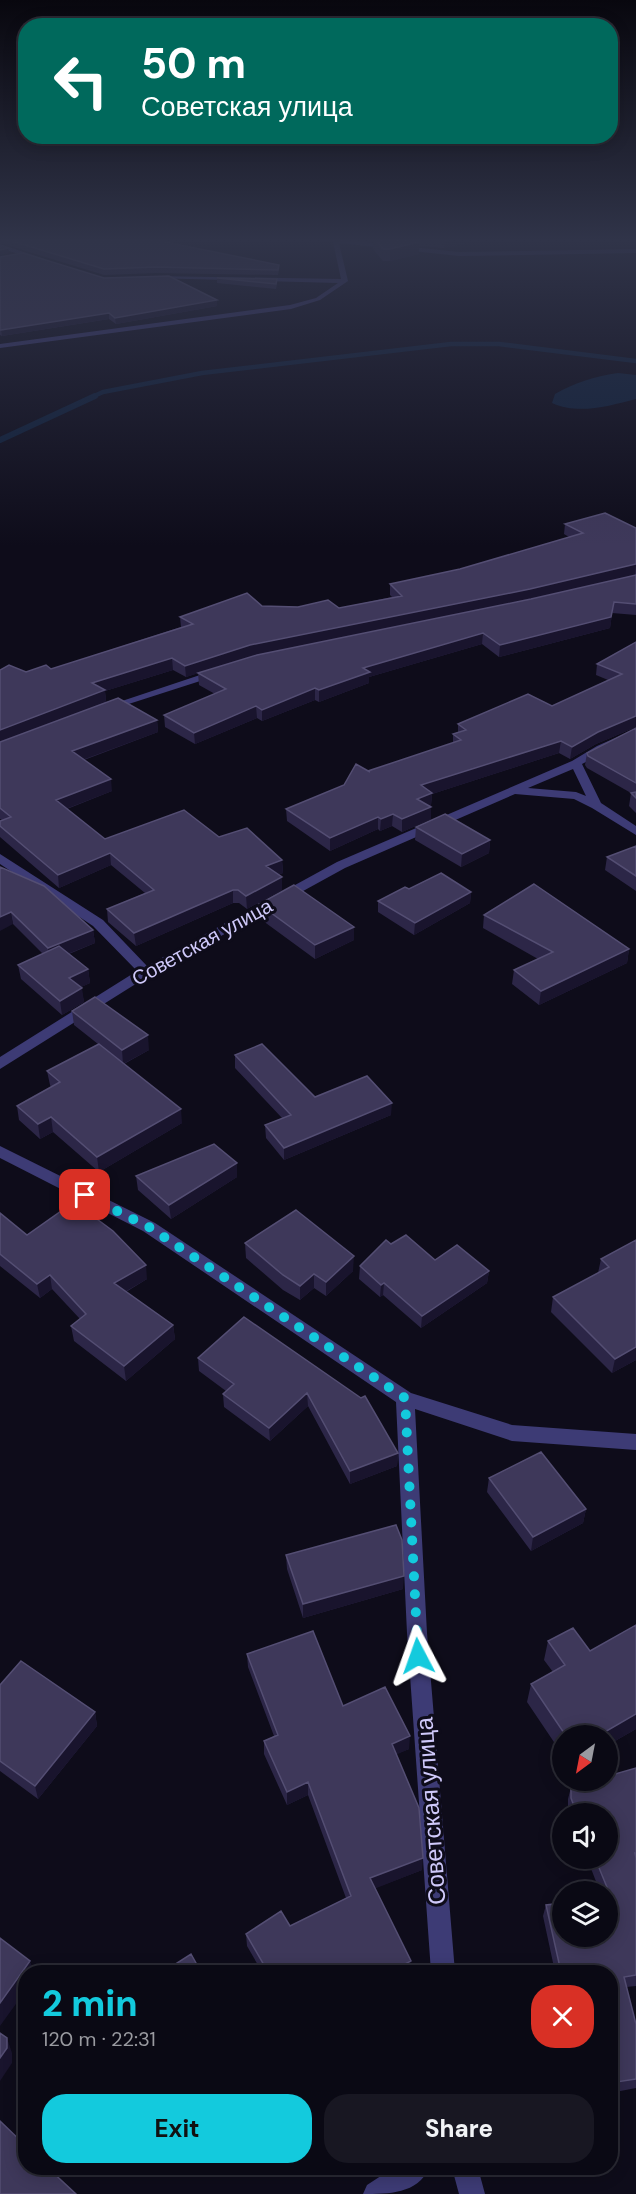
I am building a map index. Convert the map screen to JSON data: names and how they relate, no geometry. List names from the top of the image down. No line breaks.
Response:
{"streets":{"street":["Советская улица"]},"north":"bottom left","page":{"turn":["50 m","Советская улица"],"heading":["2 min","120 m · 22:31"],"buttons":["Exit","Share"]}}
